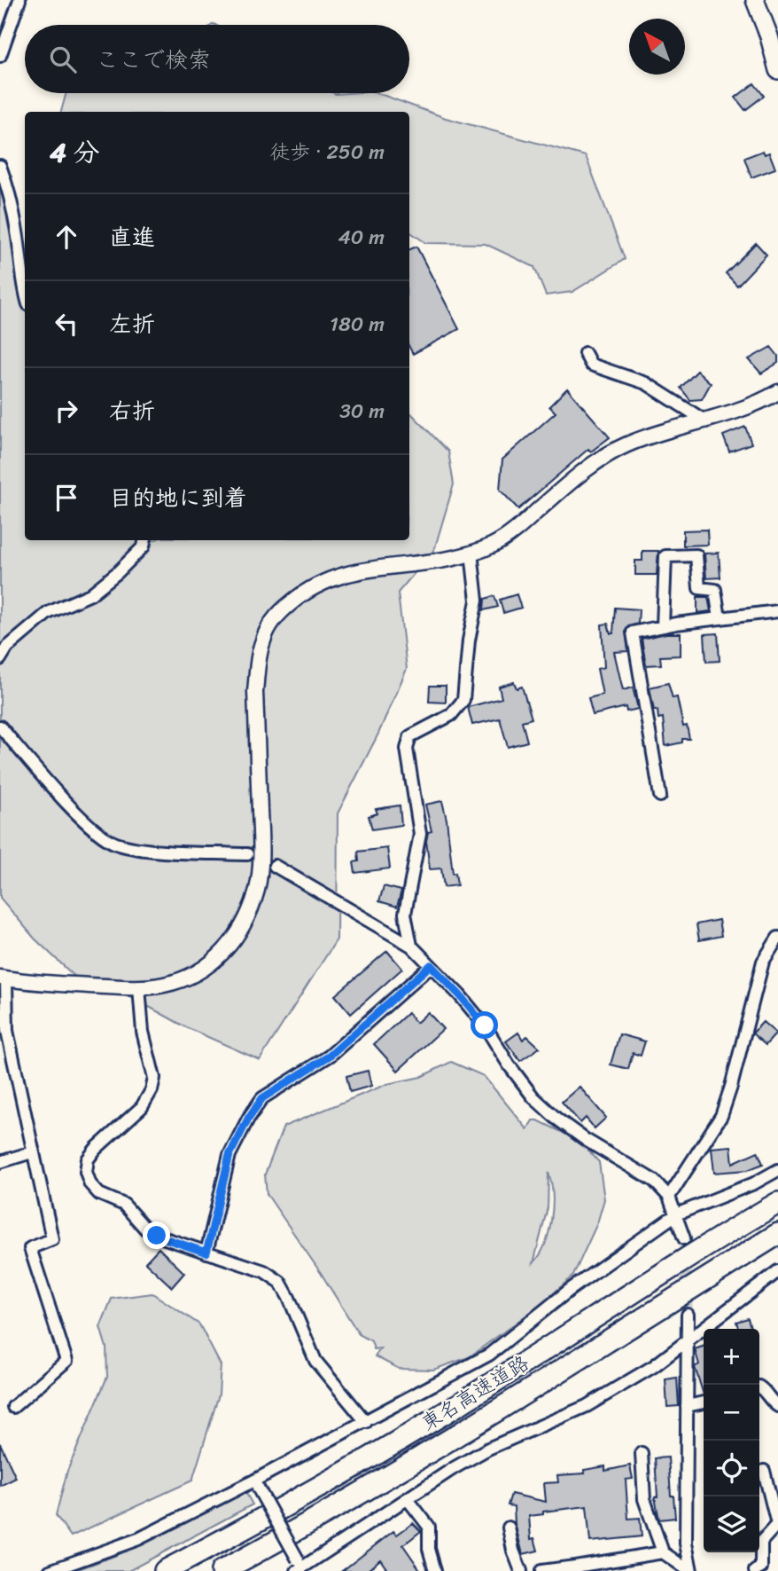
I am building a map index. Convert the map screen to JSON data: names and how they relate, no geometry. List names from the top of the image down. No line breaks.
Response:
{"streets":{"highway":["東名高速道路"]},"north":"top left","page":{"search":"ここで検索","heading":["4 分","徒歩 · 250 m"],"list":[["直進","40 m"],["左折","180 m"],["右折","30 m"],"目的地に到着"],"map_buttons":["+","−"]}}
